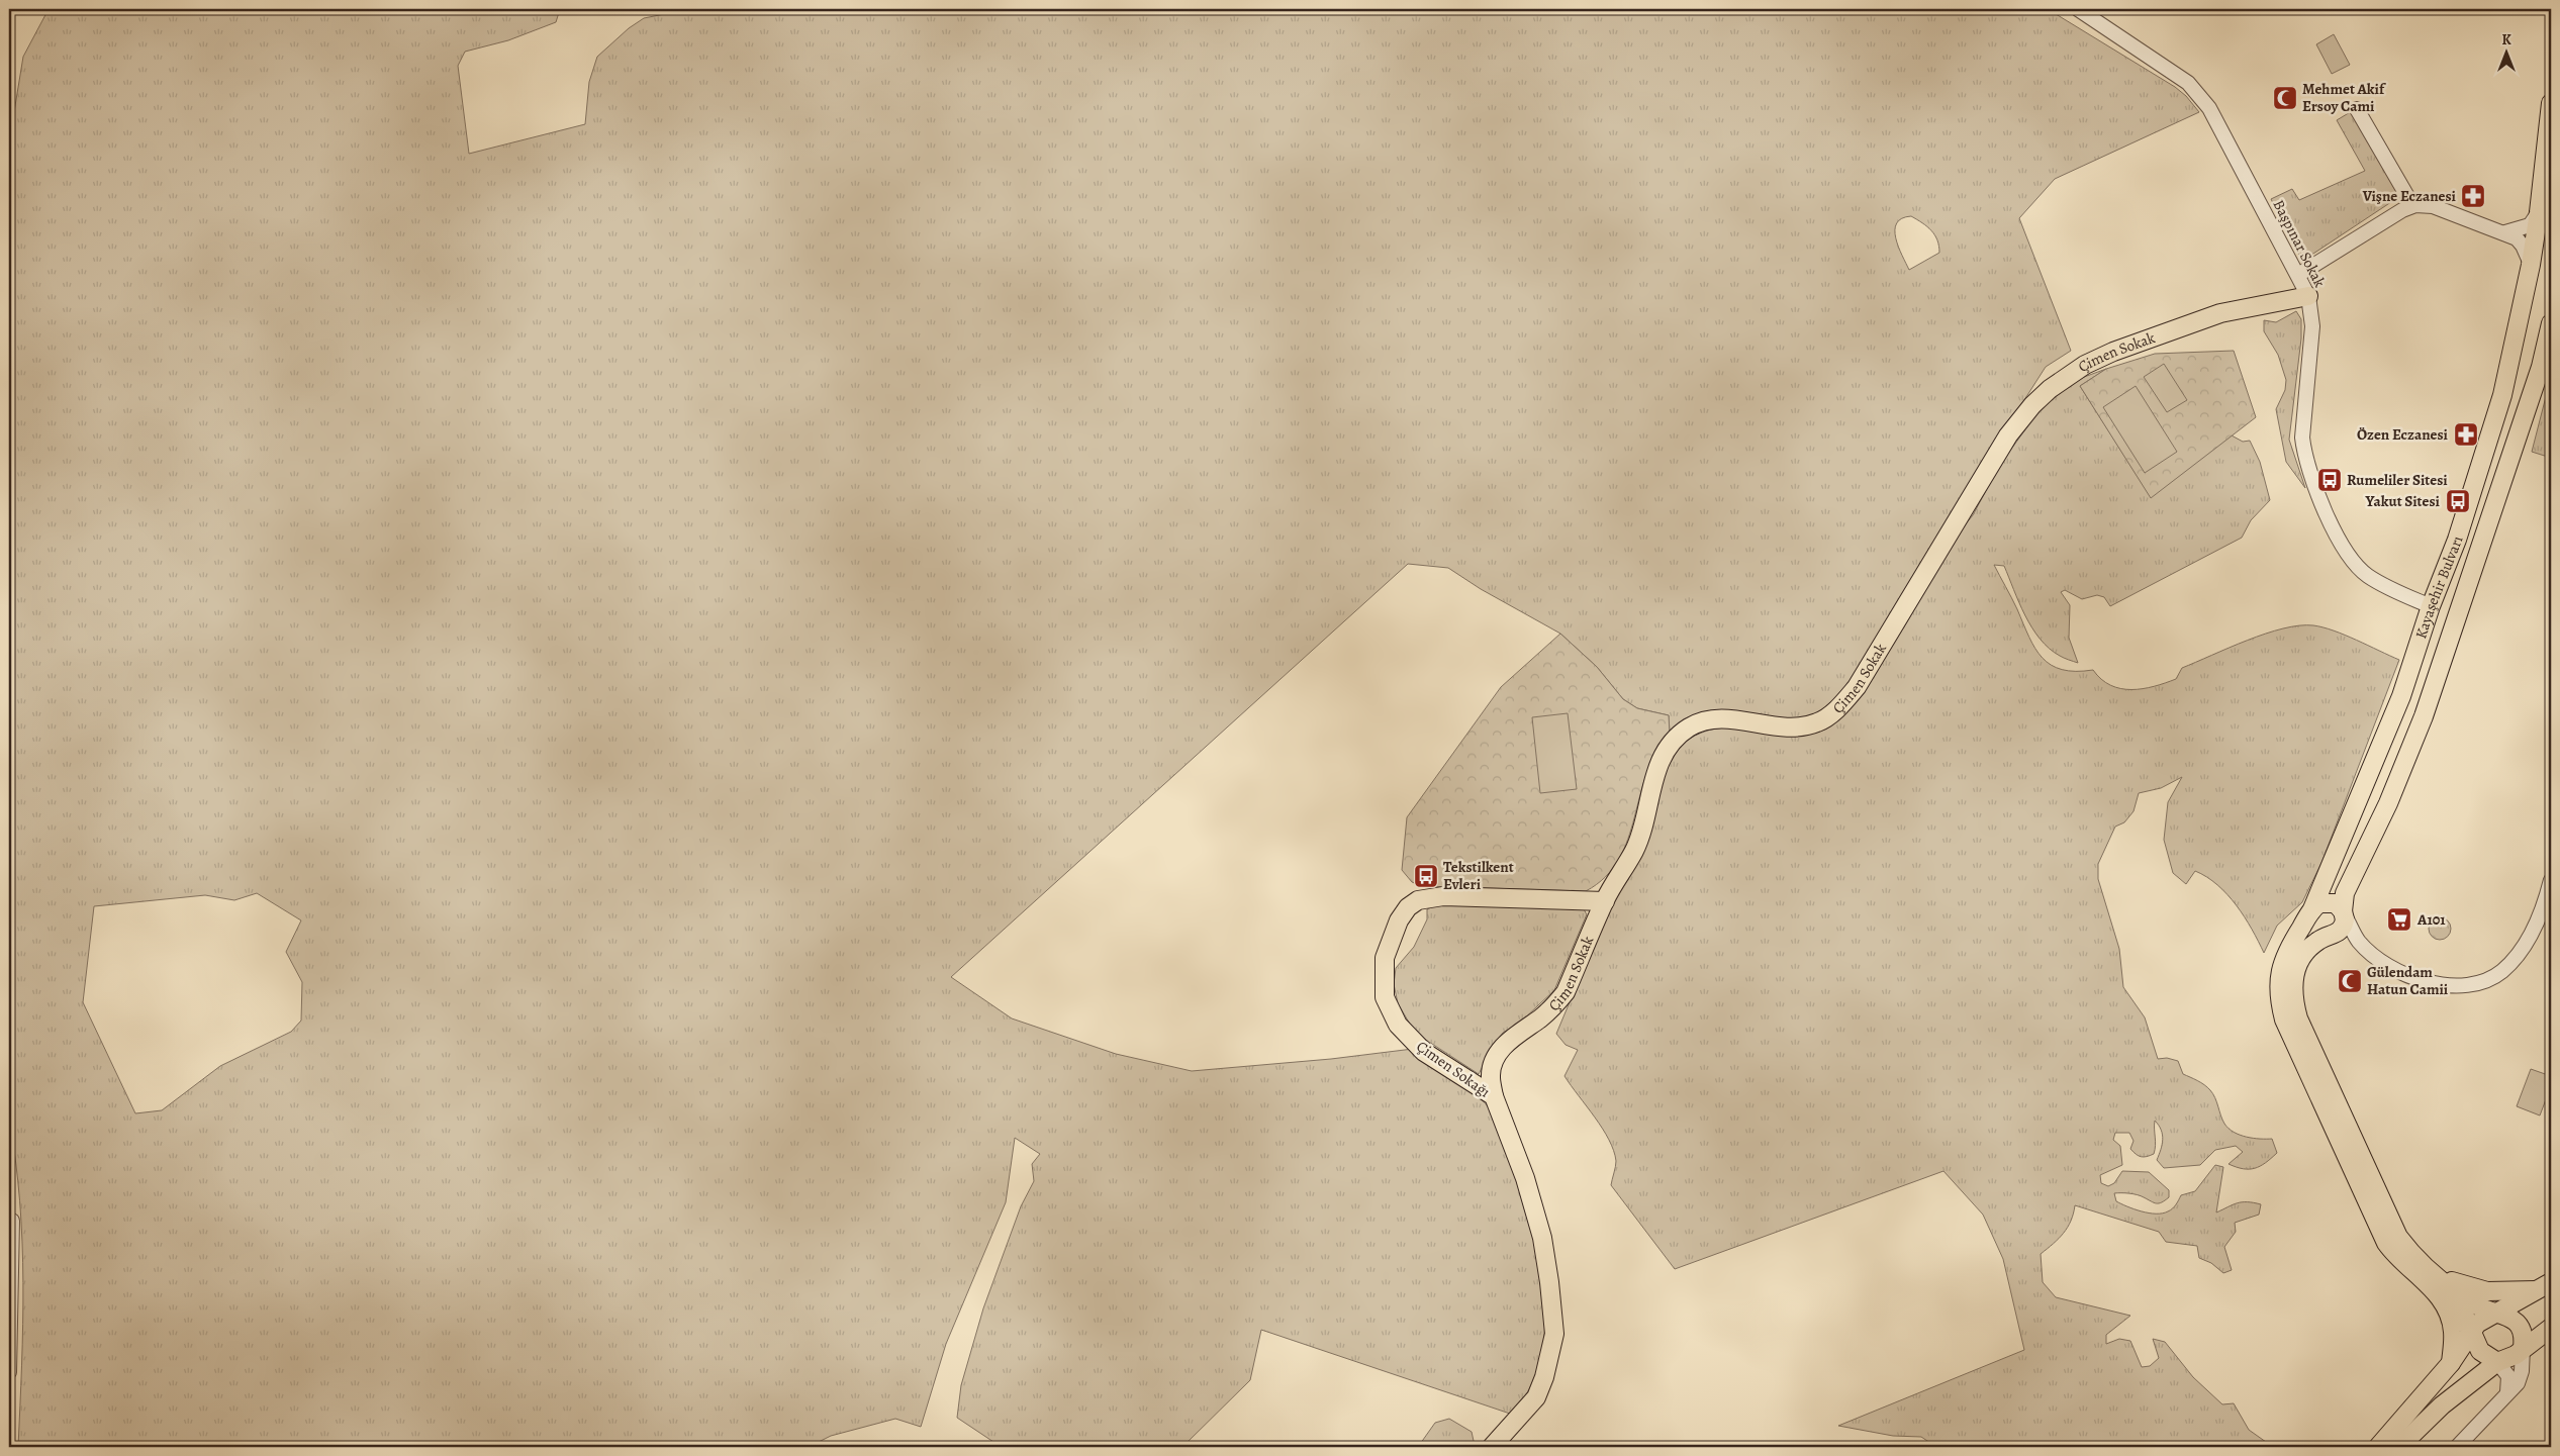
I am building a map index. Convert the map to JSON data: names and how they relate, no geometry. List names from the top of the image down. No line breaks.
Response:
{"streets":{"main road":["Çimen Sokak","Kayaşehir Bulvarı","Çimen Sokağı"],"street":["Başpınar Sokak"]},"crossings":[["Başpınar Sokak","Çimen Sokak"],["Başpınar Sokak","Kayaşehir Bulvarı"],["Çimen Sokak","Çimen Sokağı"]],"places":{"mosque":["Mehmet Akif Ersoy Cami","Gülendam Hatun Camii"],"pharmacy":["Vişne Eczanesi","Özen Eczanesi"],"bus stop":["Rumeliler Sitesi","Yakut Sitesi","Tekstilkent Evleri"],"supermarket":["A101"]},"north":"top"}
